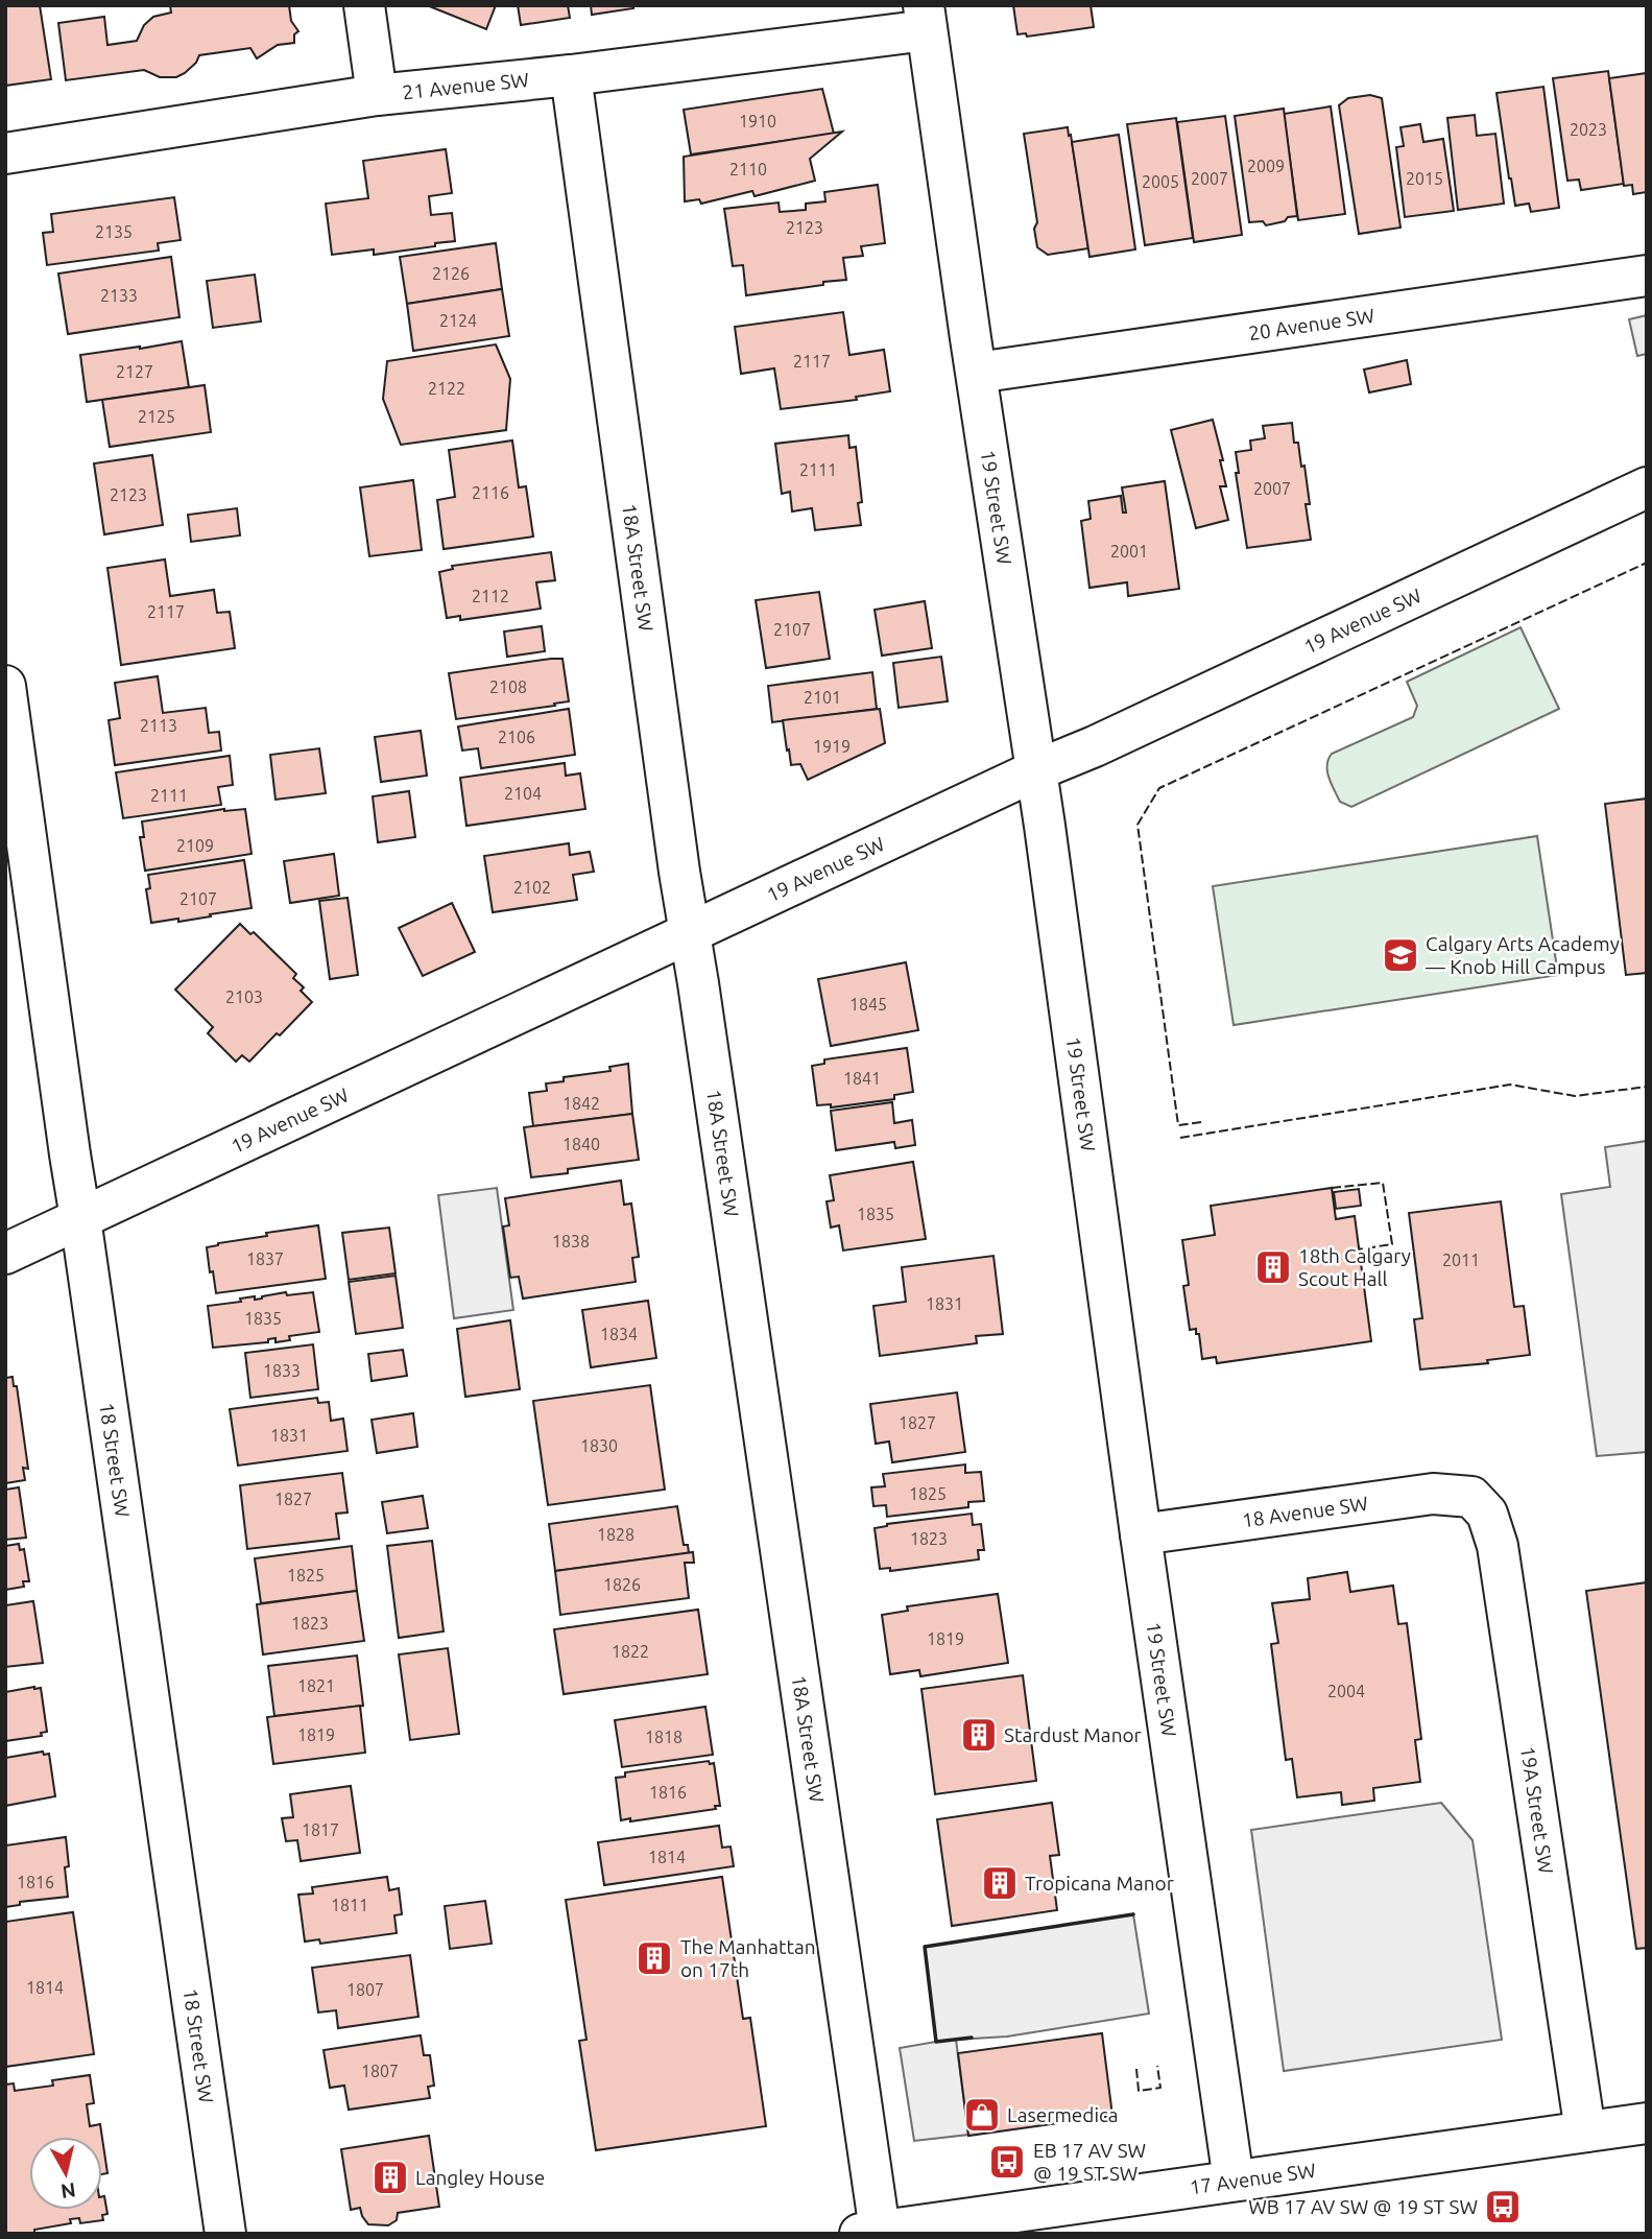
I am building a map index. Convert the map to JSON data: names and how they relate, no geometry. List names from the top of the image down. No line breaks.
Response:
{"streets":{"street":["21 Avenue SW","20 Avenue SW","19 Street SW","18A Street SW","19 Avenue SW","18 Street SW","18 Avenue SW","19A Street SW","17 Avenue SW"]},"crossings":[["21 Avenue SW","19 Street SW"],["21 Avenue SW","18A Street SW"],["20 Avenue SW","19 Street SW"],["19 Street SW","19 Avenue SW"],["19 Street SW","18 Avenue SW"],["19 Street SW","17 Avenue SW"],["18A Street SW","19 Avenue SW"],["18A Street SW","17 Avenue SW"],["19 Avenue SW","18 Street SW"],["18 Avenue SW","19A Street SW"],["19A Street SW","17 Avenue SW"]],"places":{"school or university":["Calgary Arts Academy — Knob Hill Campus"],"building":["18th Calgary Scout Hall","Stardust Manor","Tropicana Manor","The Manhattan on 17th","Langley House"],"shop":["Lasermedica"],"bus stop":["EB 17 AV SW @ 19 ST SW","WB 17 AV SW @ 19 ST SW"]},"house_numbers":["1910","2023","2009","2110","2007","2015","2005","2123","2135","2126","2133","2124","2117","2127","2122","2125","2111","2007","2116","2123","2001","2112","2117","2107","2108","2101","2113","2106","1919","2104","2111","2109","2102","2107","2103","1845","1841","1842","1840","1835","1838","1837","2011","1831","1835","1834","1833","1827","1831","1830","1825","1827","1828","1823","1825","1826","1823","1819","1822","1821","2004","1819","1818","1816","1817","1814","1816","1811","1814","1807","1807"],"north":"bottom"}
